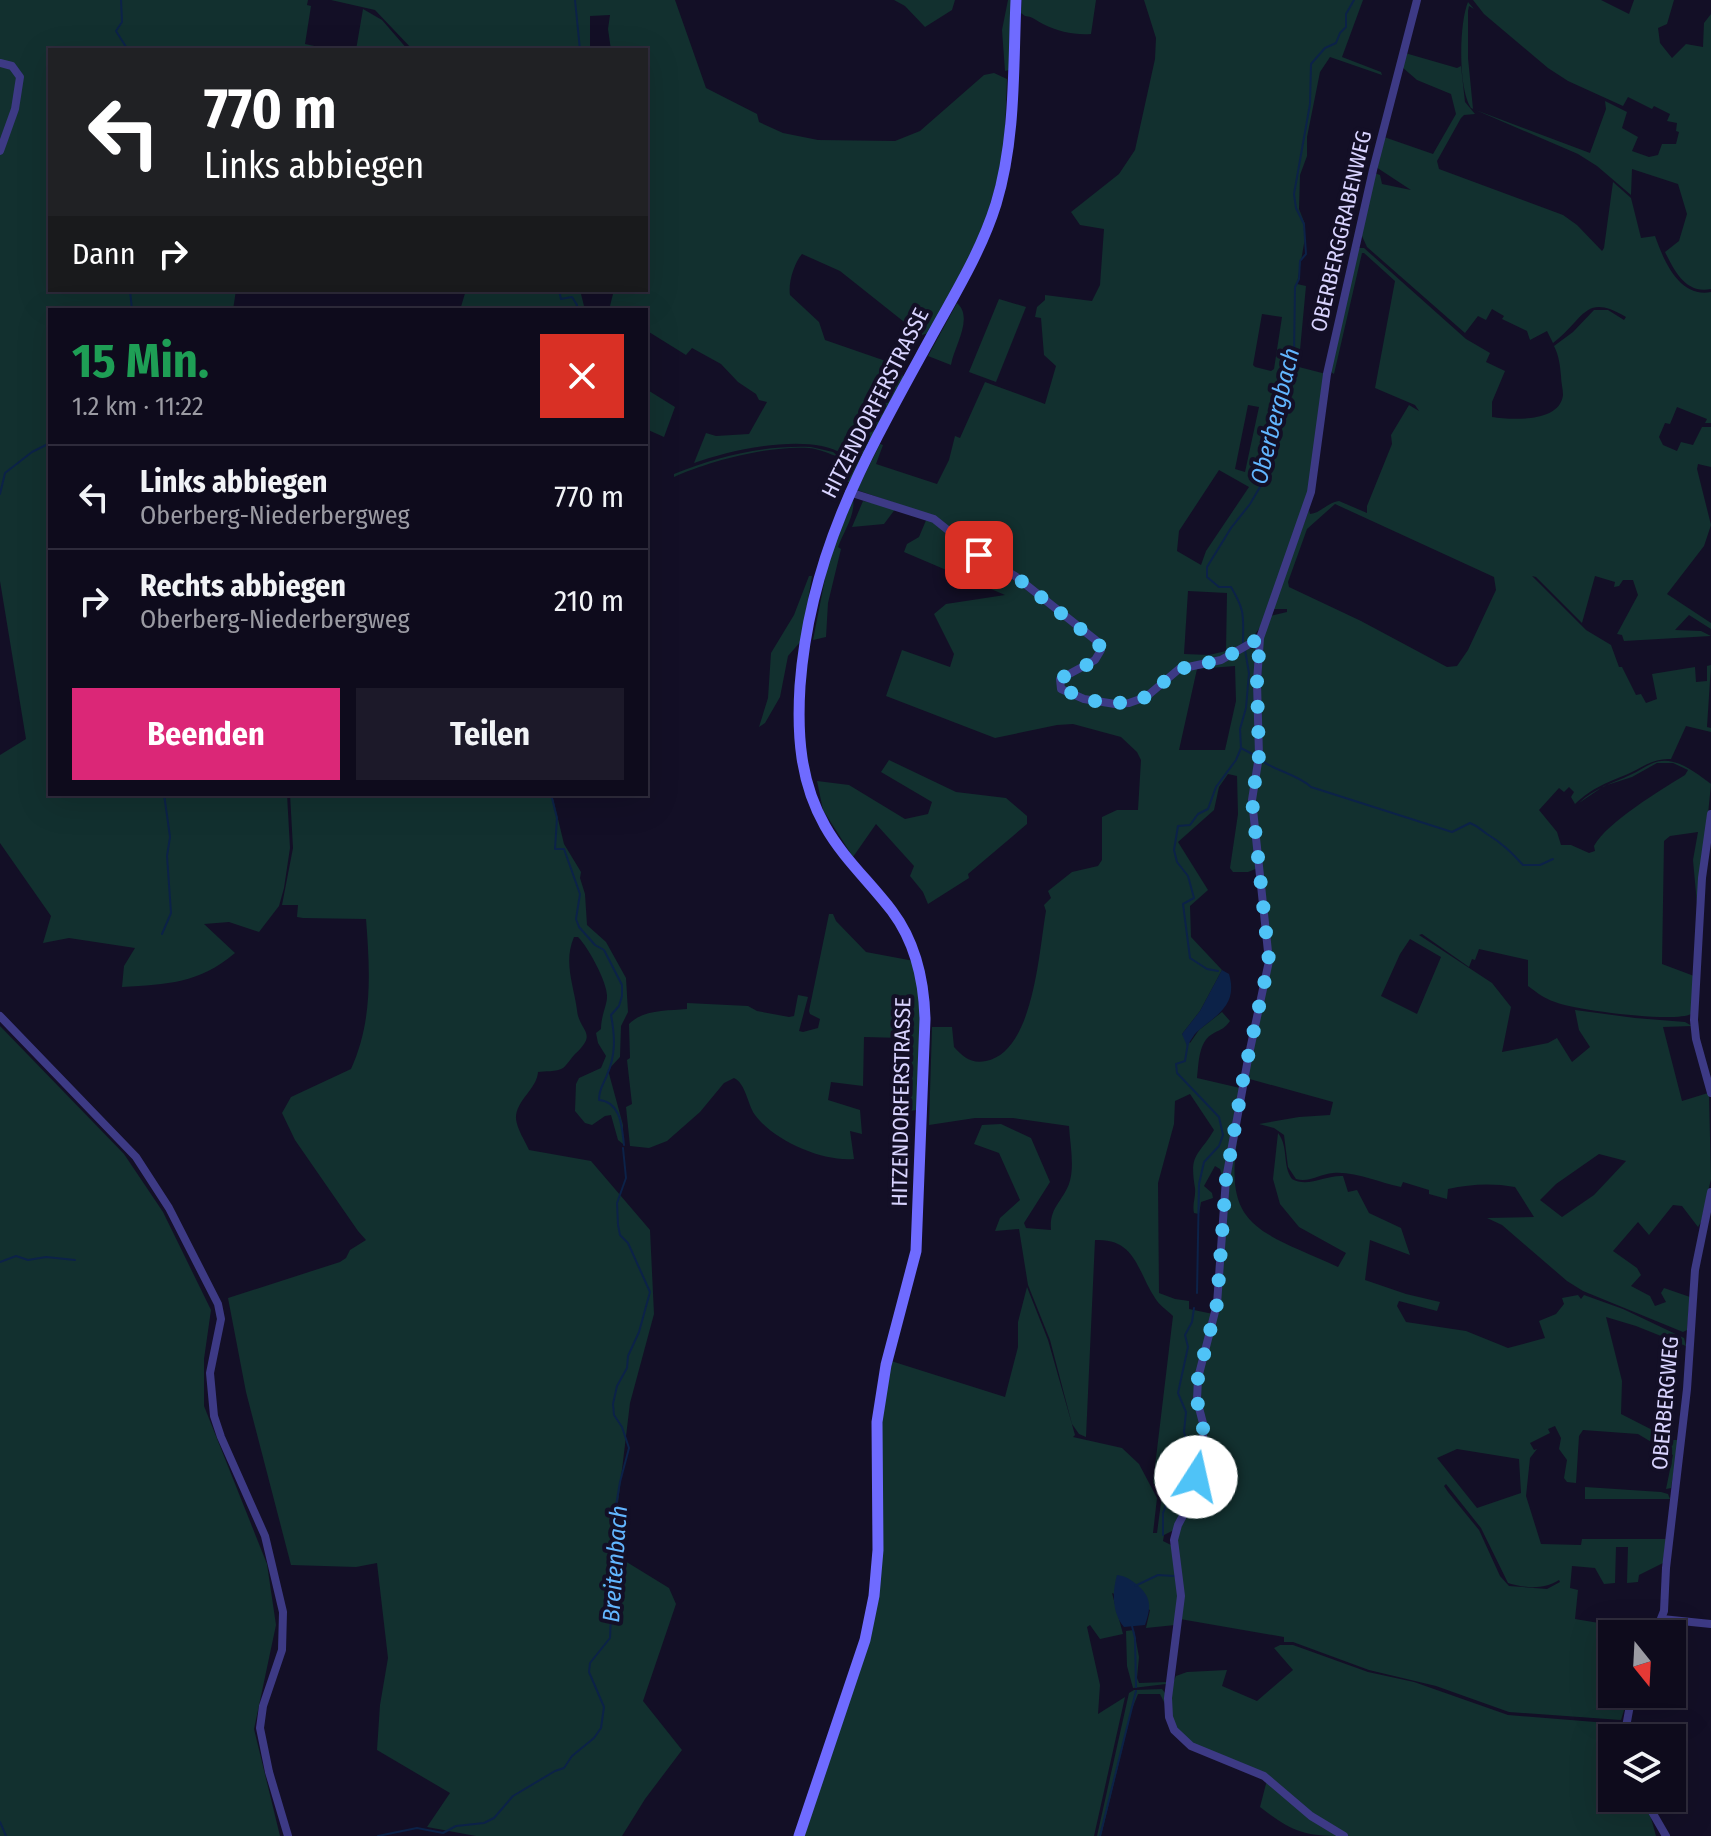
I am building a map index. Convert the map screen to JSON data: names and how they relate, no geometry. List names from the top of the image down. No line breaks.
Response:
{"streets":{"main road":["HITZENDORFERSTRASSE"],"street":["OBERBERGGRABENWEG","OBERBERGWEG"]},"water":["Oberbergbach","Breitenbach"],"north":"bottom","page":{"turn":["770 m","Links abbiegen"],"then":"Dann","heading":["15 Min.","1.2 km · 11:22"],"list":[{"name":"Links abbiegen","note":"Oberberg-Niederbergweg","value":"770 m"},{"name":"Rechts abbiegen","note":"Oberberg-Niederbergweg","value":"210 m"}],"buttons":["Beenden","Teilen"]}}
